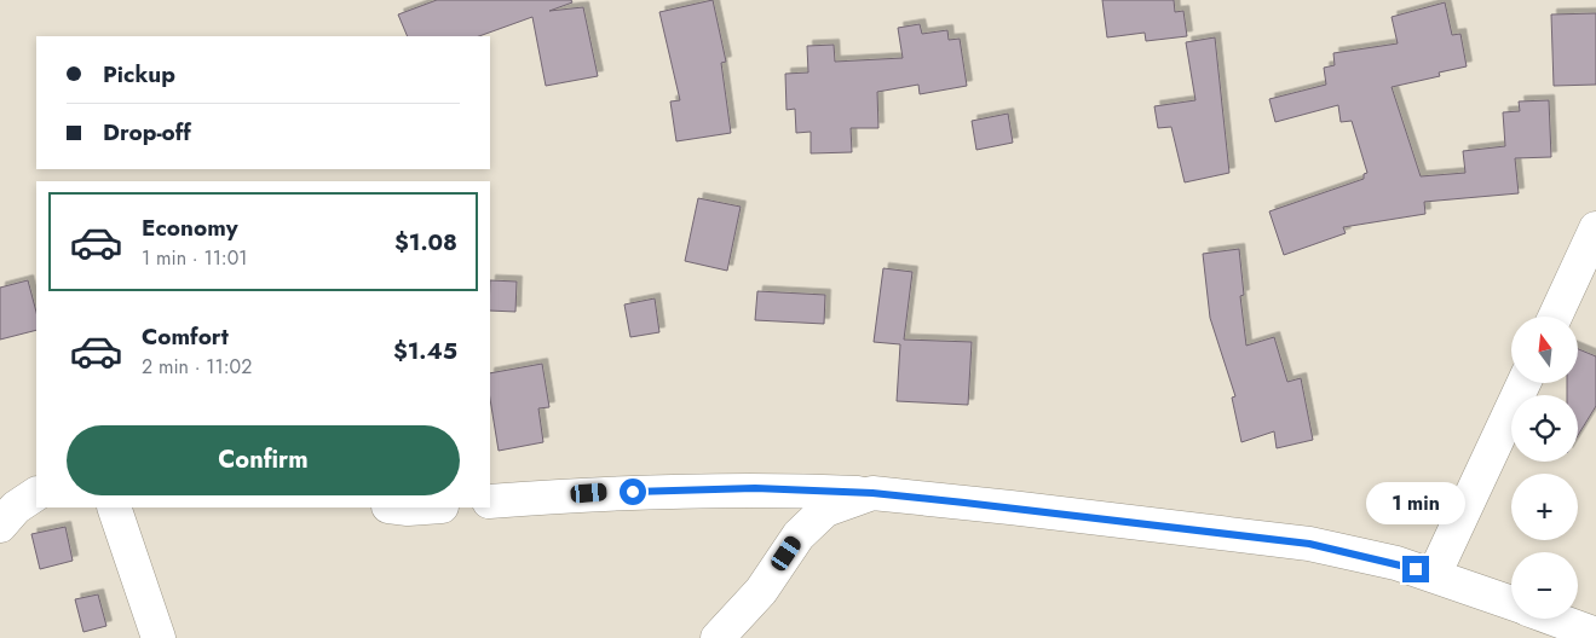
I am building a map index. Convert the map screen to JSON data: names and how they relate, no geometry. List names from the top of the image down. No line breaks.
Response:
{"north":"top","page":{"banner":["Pickup","Drop-off"],"list":[{"name":"Economy","note":"1 min · 11:01","value":"$1.08"},{"name":"Comfort","note":"2 min · 11:02","value":"$1.45"}],"map_buttons":["+","−"],"buttons":"Confirm","bubble":"1 min"}}
